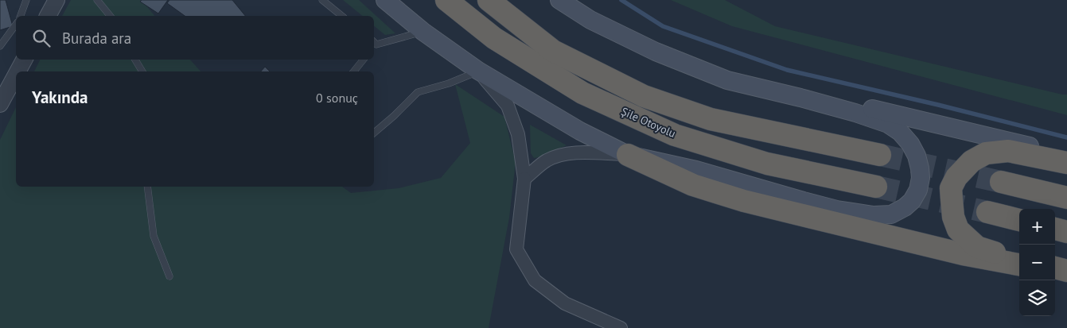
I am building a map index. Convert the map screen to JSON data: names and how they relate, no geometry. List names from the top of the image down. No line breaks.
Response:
{"streets":{"highway":["Şile Otoyolu"]},"page":{"search":"Burada ara","heading":["Yakında","0 sonuç"],"map_buttons":["+","−"]}}
